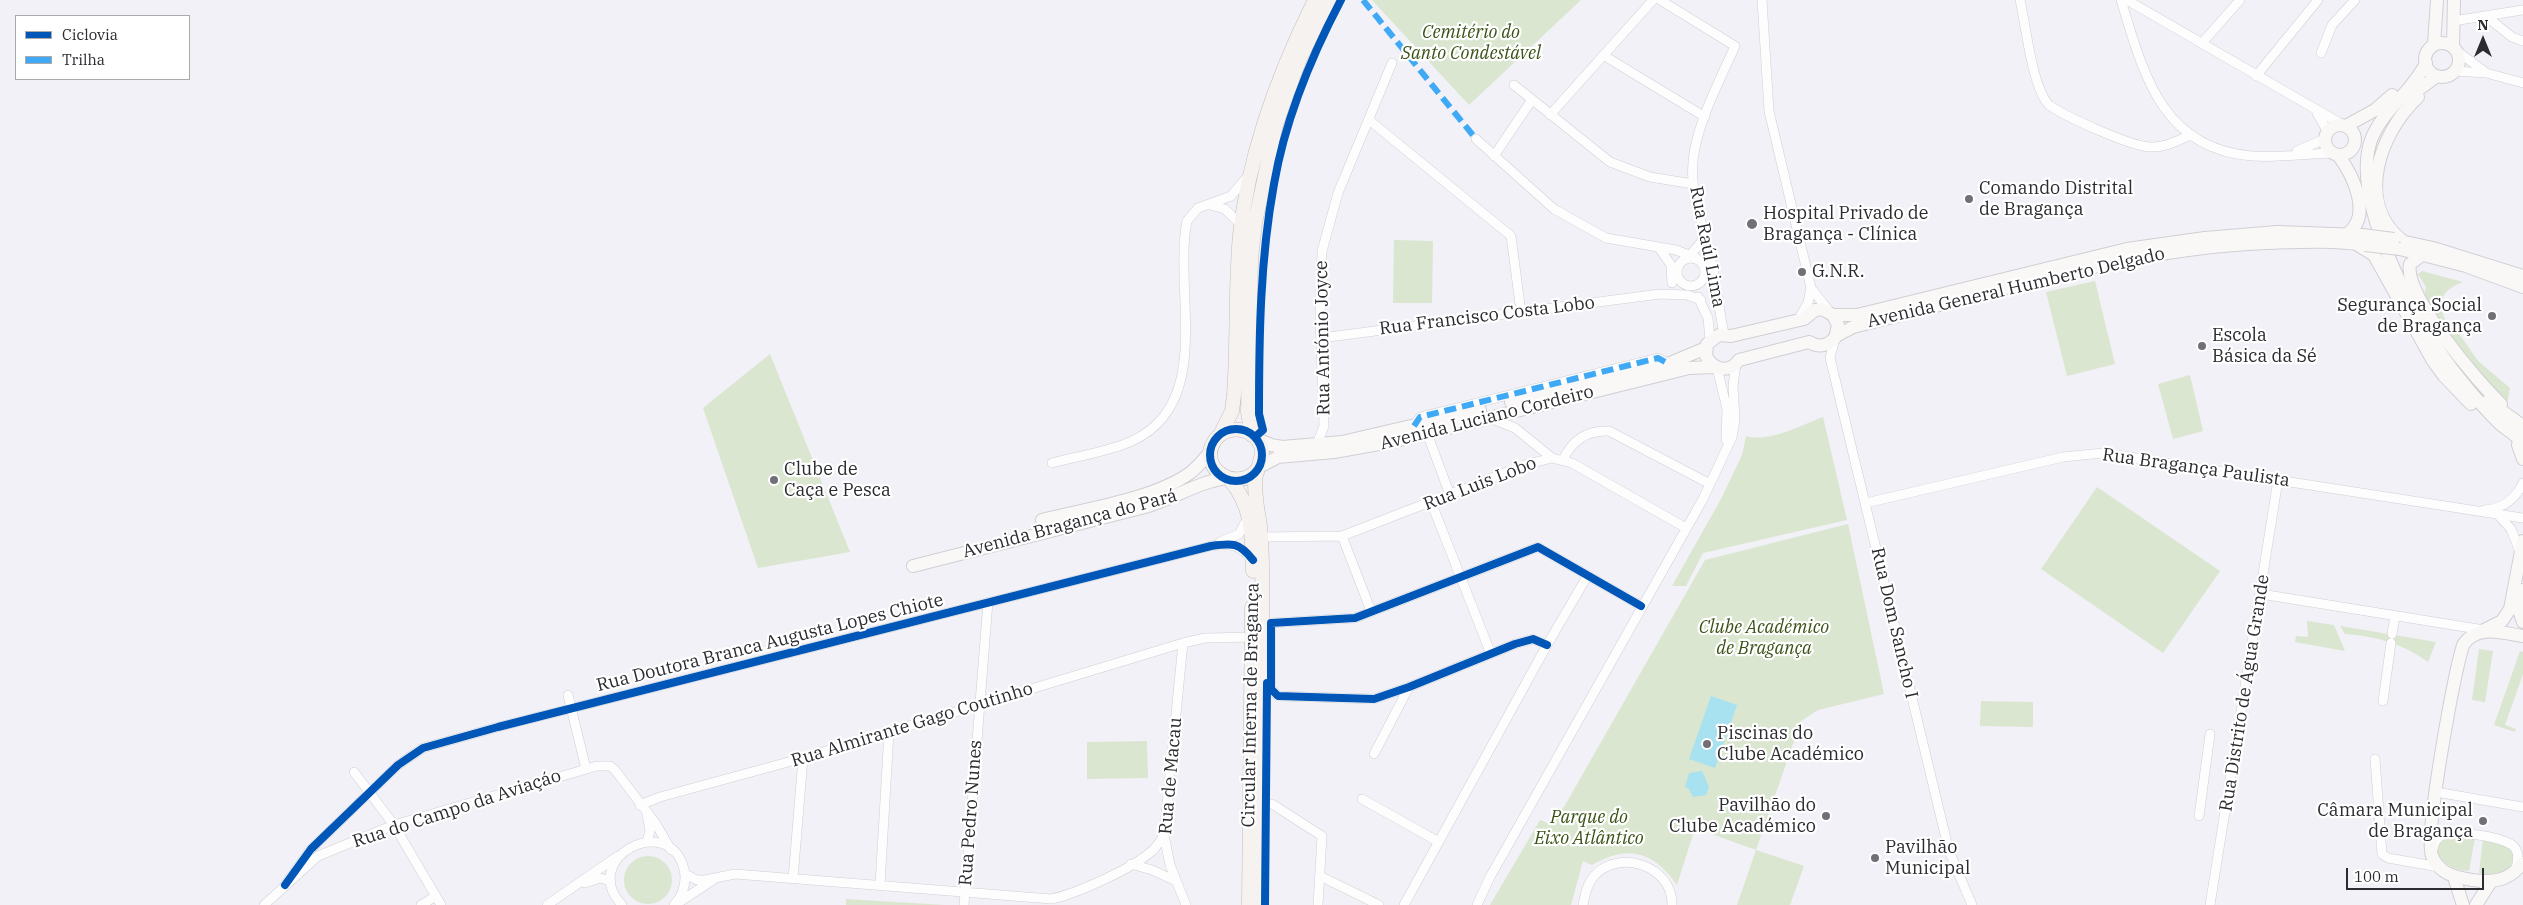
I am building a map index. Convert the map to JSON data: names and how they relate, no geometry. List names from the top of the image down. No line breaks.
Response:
{"streets":{"main road":["Avenida General Humberto Delgado","Avenida Luciano Cordeiro","Avenida Bragança do Pará","Circular Interna de Bragança"],"street":["Rua Raúl Lima","Rua Francisco Costa Lobo","Rua António Joyce","Rua Bragança Paulista","Rua Luis Lobo","Rua Dom Sancho I","Rua Doutora Branca Augusta Lopes Chiote","Rua Distrito de Água Grande","Rua Almirante Gago Coutinho","Rua de Macau","Rua do Campo da Aviaçáo","Rua Pedro Nunes"]},"crossings":[["Rua Raúl Lima","Rua Francisco Costa Lobo"],["Rua Raúl Lima","Avenida Luciano Cordeiro"],["Avenida General Humberto Delgado","Avenida Luciano Cordeiro"],["Avenida General Humberto Delgado","Rua Dom Sancho I"],["Rua Francisco Costa Lobo","Rua António Joyce"],["Rua António Joyce","Avenida Luciano Cordeiro"],["Avenida Luciano Cordeiro","Avenida Bragança do Pará"],["Avenida Luciano Cordeiro","Rua Dom Sancho I"],["Avenida Luciano Cordeiro","Circular Interna de Bragança"],["Rua Bragança Paulista","Rua Dom Sancho I"],["Rua Bragança Paulista","Rua Distrito de Água Grande"],["Rua Luis Lobo","Circular Interna de Bragança"],["Avenida Bragança do Pará","Circular Interna de Bragança"],["Rua Doutora Branca Augusta Lopes Chiote","Rua do Campo da Aviaçáo"],["Rua Doutora Branca Augusta Lopes Chiote","Rua Pedro Nunes"],["Circular Interna de Bragança","Rua Almirante Gago Coutinho"],["Rua Almirante Gago Coutinho","Rua de Macau"],["Rua Almirante Gago Coutinho","Rua do Campo da Aviaçáo"],["Rua Almirante Gago Coutinho","Rua Pedro Nunes"]],"parks":["Cemitério do Santo Condestável","Clube Académico de Bragança","Parque do Eixo Atlântico"],"places":["Comando Distrital de Bragança","Hospital Privado de Bragança - Clínica","G.N.R.","Segurança Social de Bragança","Escola Básica da Sé","Clube de Caça e Pesca","Piscinas do Clube Académico","Pavilhão do Clube Académico","Câmara Municipal de Bragança","Pavilhão Municipal"],"legend":["Ciclovia","Trilha"],"scale_bar":"100 m","north":"top"}
